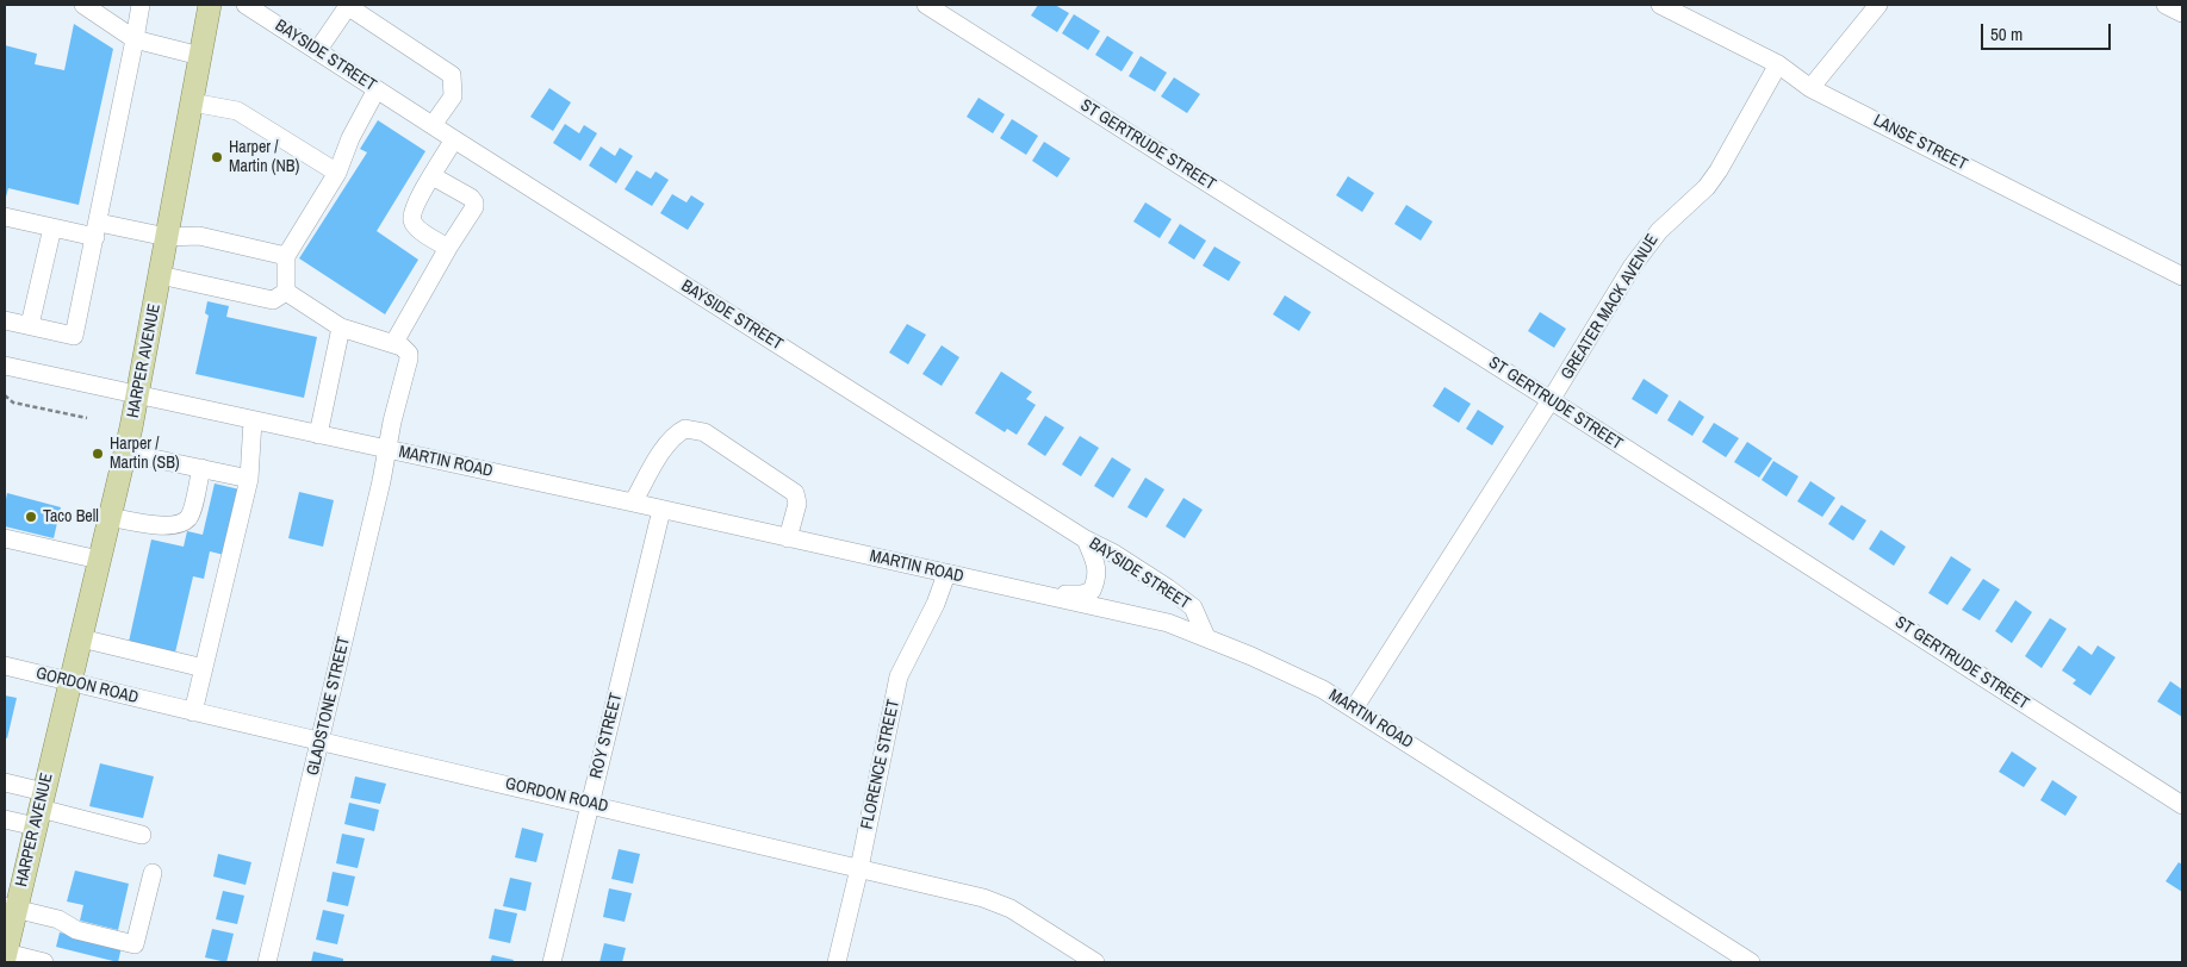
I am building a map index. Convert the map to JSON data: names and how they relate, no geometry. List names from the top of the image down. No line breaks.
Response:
{"streets":{"main road":["HARPER AVENUE"],"street":["BAYSIDE STREET","LANSE STREET","ST GERTRUDE STREET","GREATER MACK AVENUE","MARTIN ROAD","GORDON ROAD","GLADSTONE STREET","ROY STREET","FLORENCE STREET"]},"crossings":[["BAYSIDE STREET","MARTIN ROAD"],["LANSE STREET","GREATER MACK AVENUE"],["ST GERTRUDE STREET","GREATER MACK AVENUE"],["GREATER MACK AVENUE","MARTIN ROAD"],["HARPER AVENUE","MARTIN ROAD"],["HARPER AVENUE","GORDON ROAD"],["MARTIN ROAD","GLADSTONE STREET"],["MARTIN ROAD","ROY STREET"],["MARTIN ROAD","FLORENCE STREET"],["GORDON ROAD","GLADSTONE STREET"],["GORDON ROAD","ROY STREET"],["GORDON ROAD","FLORENCE STREET"]],"places":["Harper / Martin (NB)","Harper / Martin (SB)","Taco Bell"],"scale_bar":"50 m"}
